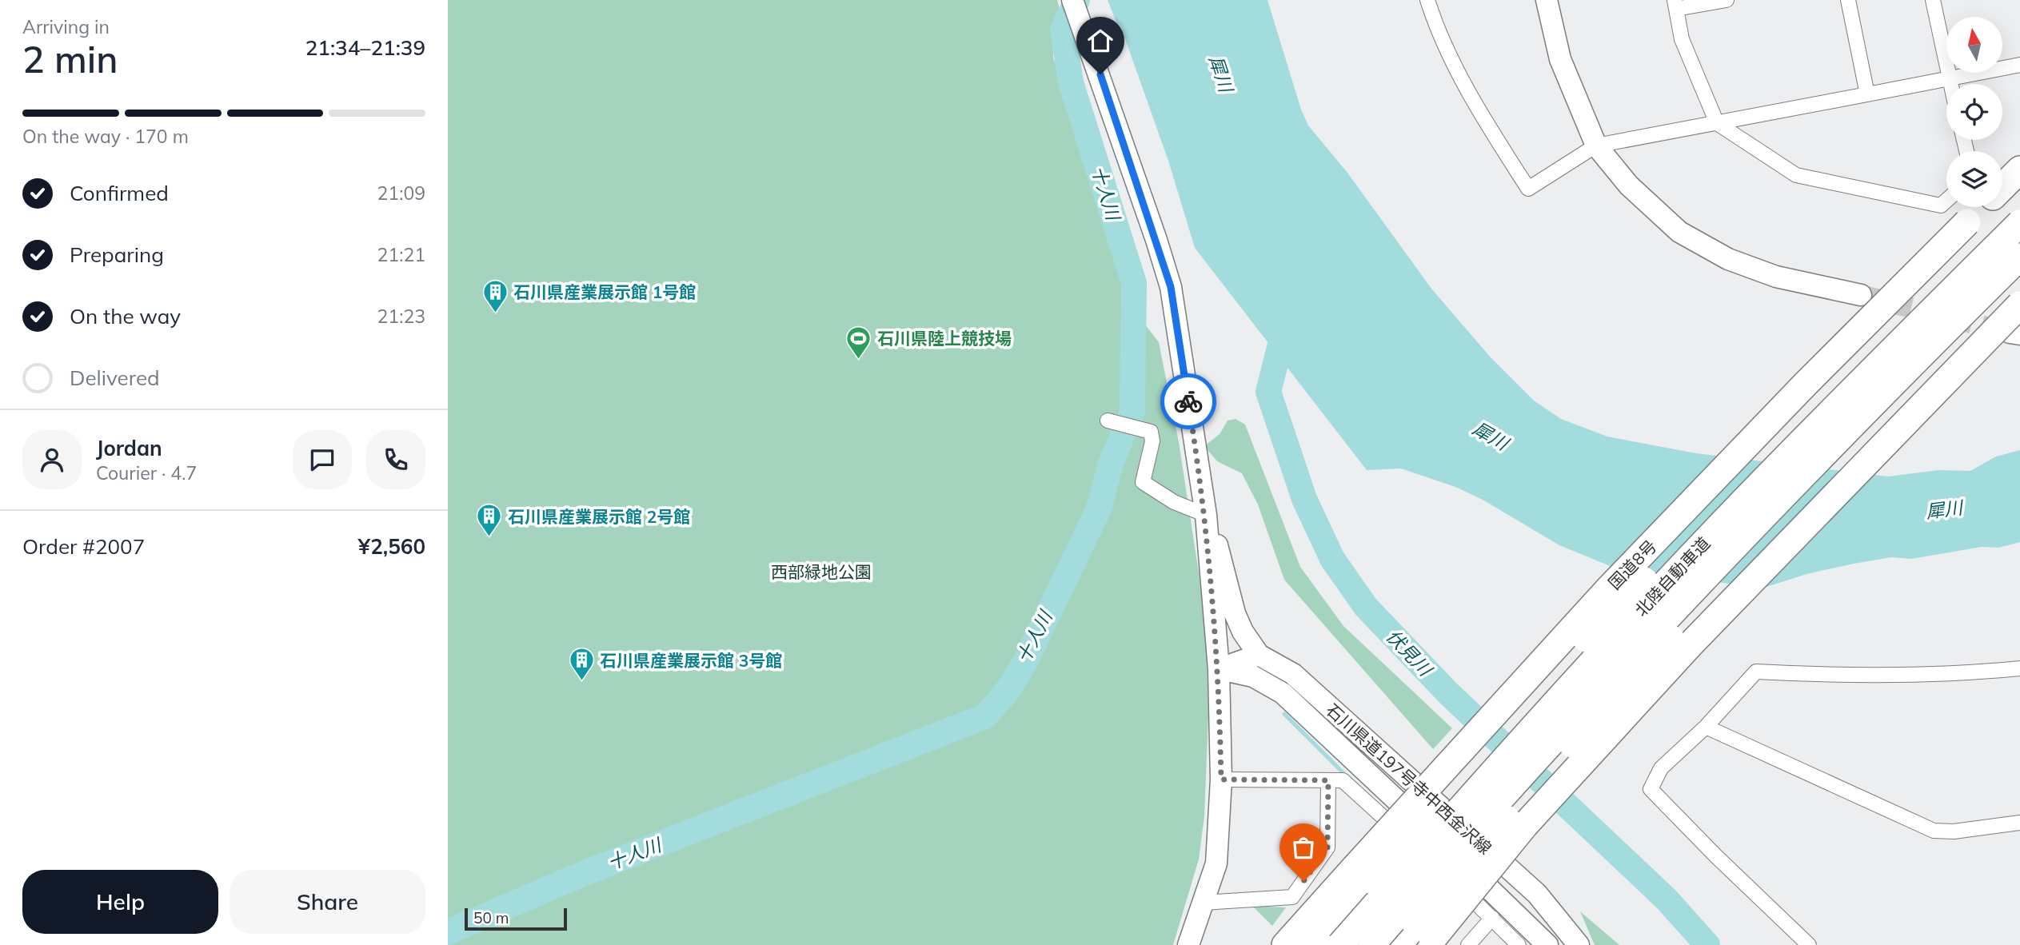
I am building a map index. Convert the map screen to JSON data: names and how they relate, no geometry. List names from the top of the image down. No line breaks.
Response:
{"streets":{"highway":["国道8号","北陸自動車道"],"main road":["石川県道197号寺中西金沢線"]},"water":["犀川","十人川","伏見川"],"parks":["西部緑地公園"],"places":{"building":["石川県産業展示館 1号館","石川県産業展示館 2号館","石川県産業展示館 3号館"],"sports":["石川県陸上競技場"]},"scale_bar":"50 m","north":"top","page":{"heading":["2 min","Arriving in","21:34–21:39"],"panel":["Jordan","Courier · 4.7","Order #2007","¥2,560"],"bar":"On the way · 170 m","list":[["Confirmed","21:09"],["Preparing","21:21"],["On the way","21:23"],"Delivered"],"buttons":["Help","Share"],"scale":"50 m"}}
